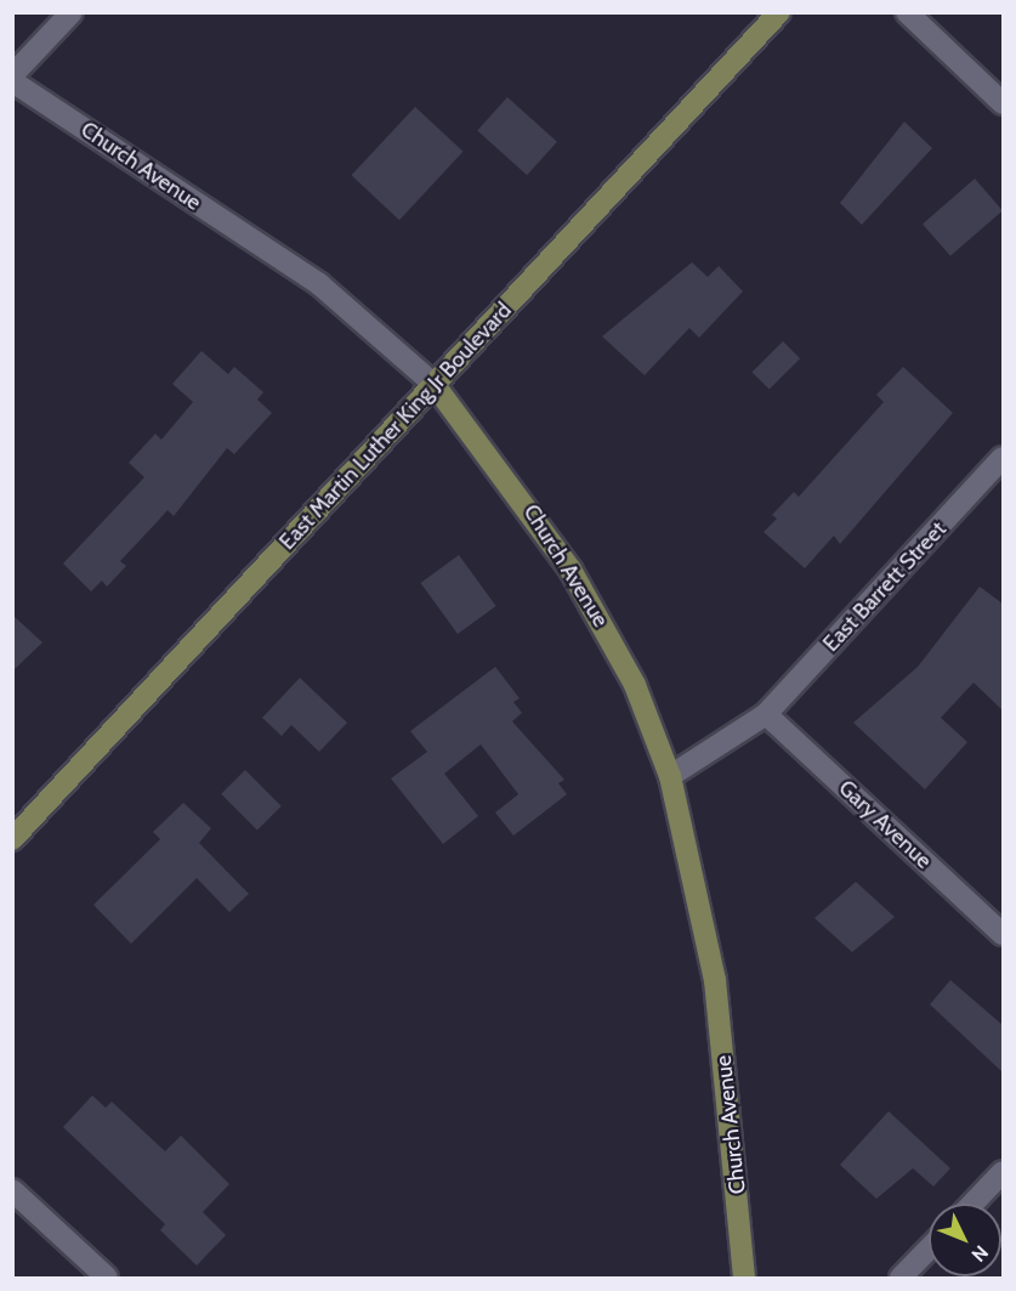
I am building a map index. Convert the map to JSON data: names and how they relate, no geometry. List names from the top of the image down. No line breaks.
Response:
{"streets":{"main road":["Church Avenue","East Martin Luther King Jr Boulevard"],"street":["East Barrett Street","Gary Avenue"]},"crossings":[["Church Avenue","East Martin Luther King Jr Boulevard"],["Church Avenue","East Barrett Street"],["East Barrett Street","Gary Avenue"]],"north":"bottom right"}
